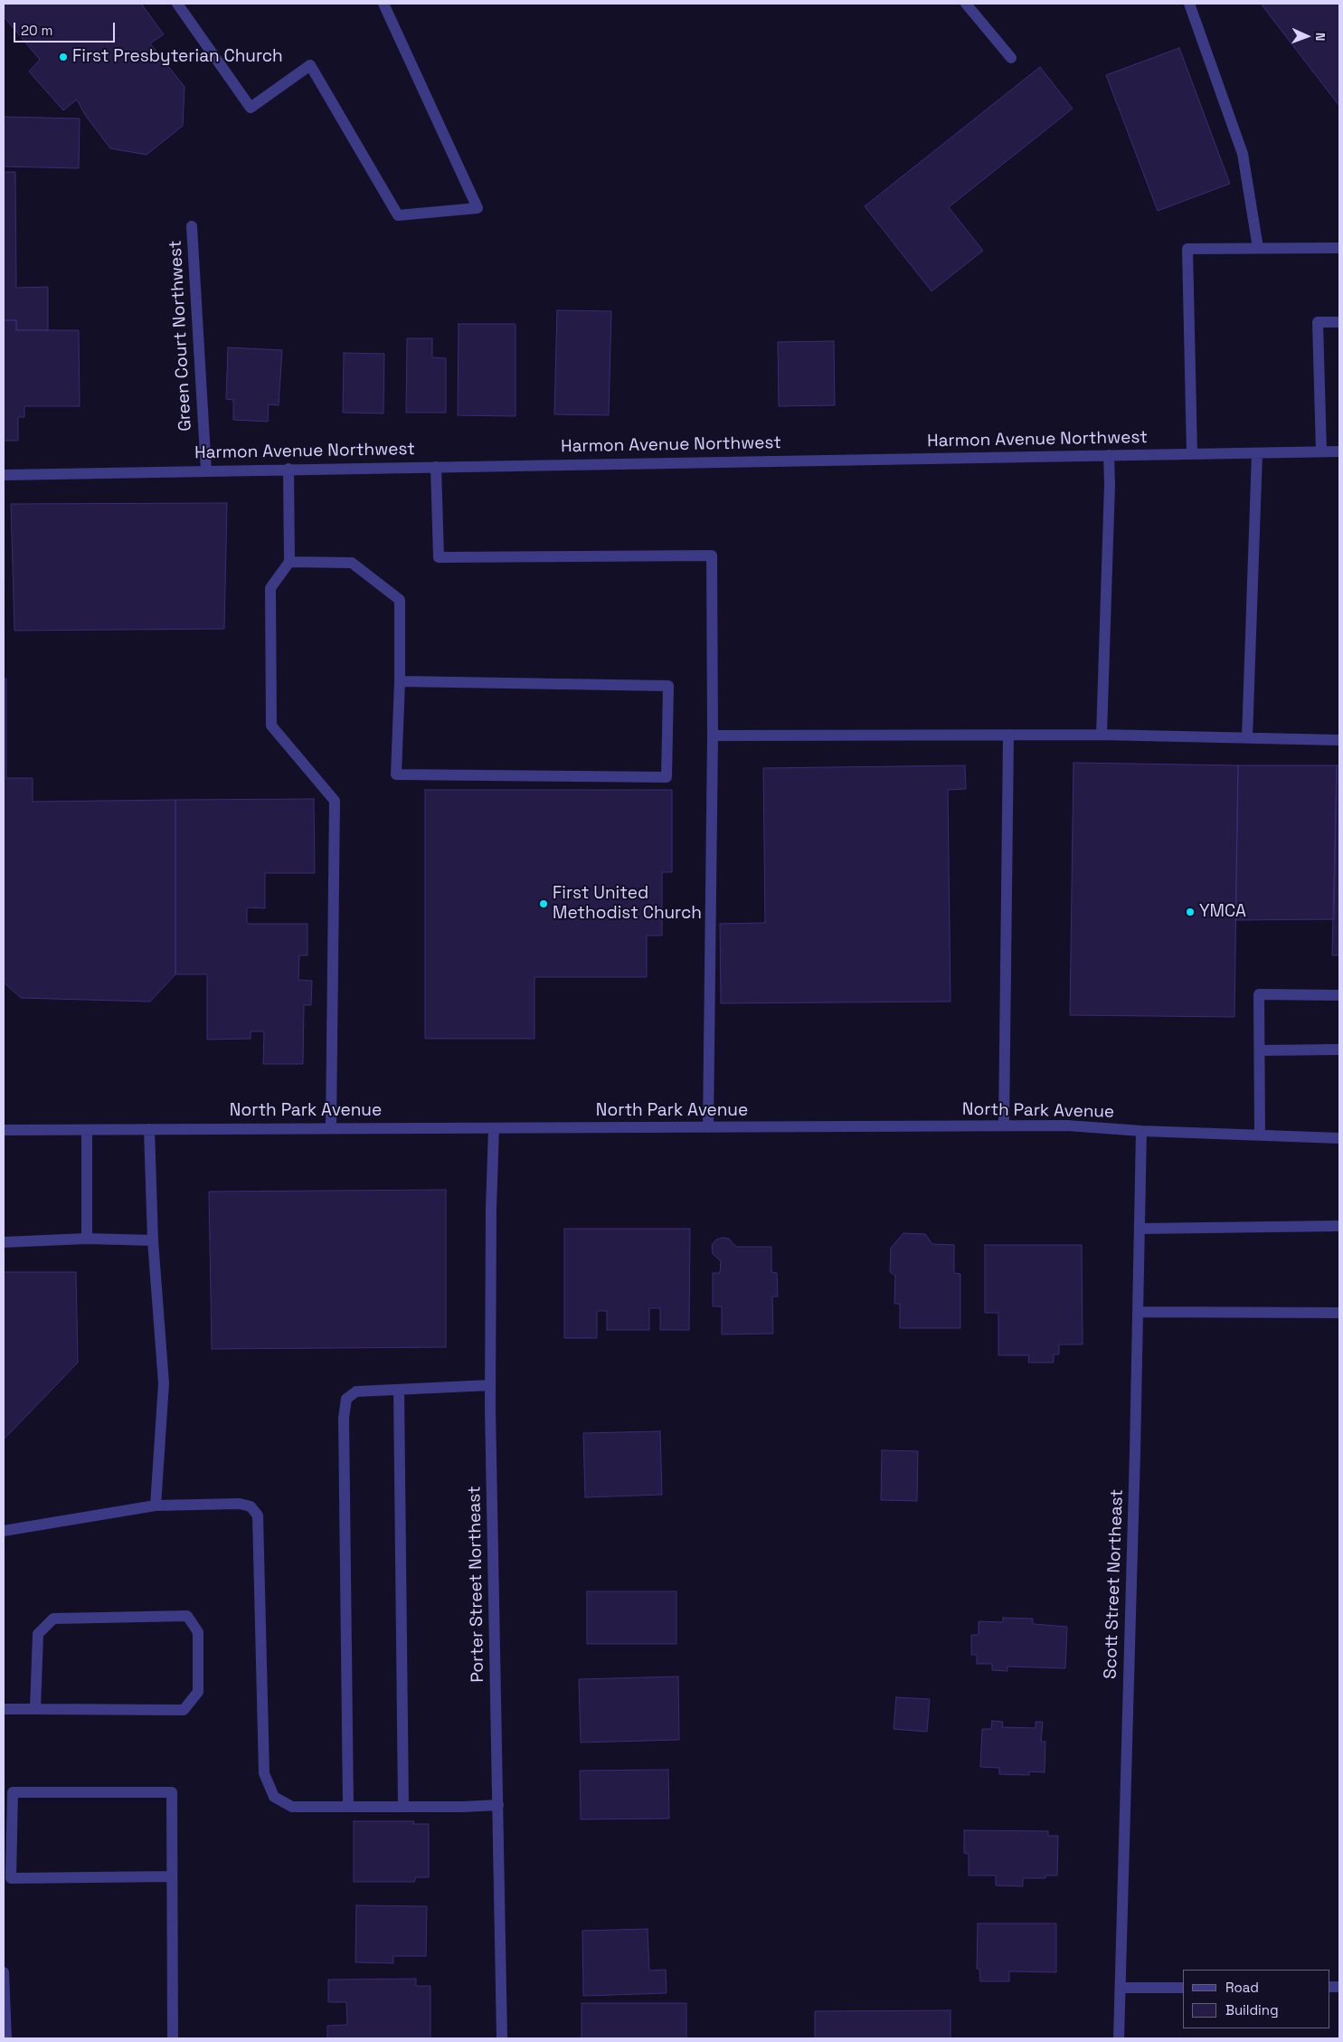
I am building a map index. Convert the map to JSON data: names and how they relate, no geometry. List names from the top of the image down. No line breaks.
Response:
{"streets":{"street":["Green Court Northwest","Harmon Avenue Northwest","North Park Avenue","Porter Street Northeast","Scott Street Northeast"]},"crossings":[["Green Court Northwest","Harmon Avenue Northwest"],["North Park Avenue","Porter Street Northeast"],["North Park Avenue","Scott Street Northeast"]],"places":["First Presbyterian Church","First United Methodist Church","YMCA"],"legend":["Road","Building"],"scale_bar":"20 m","north":"right"}
